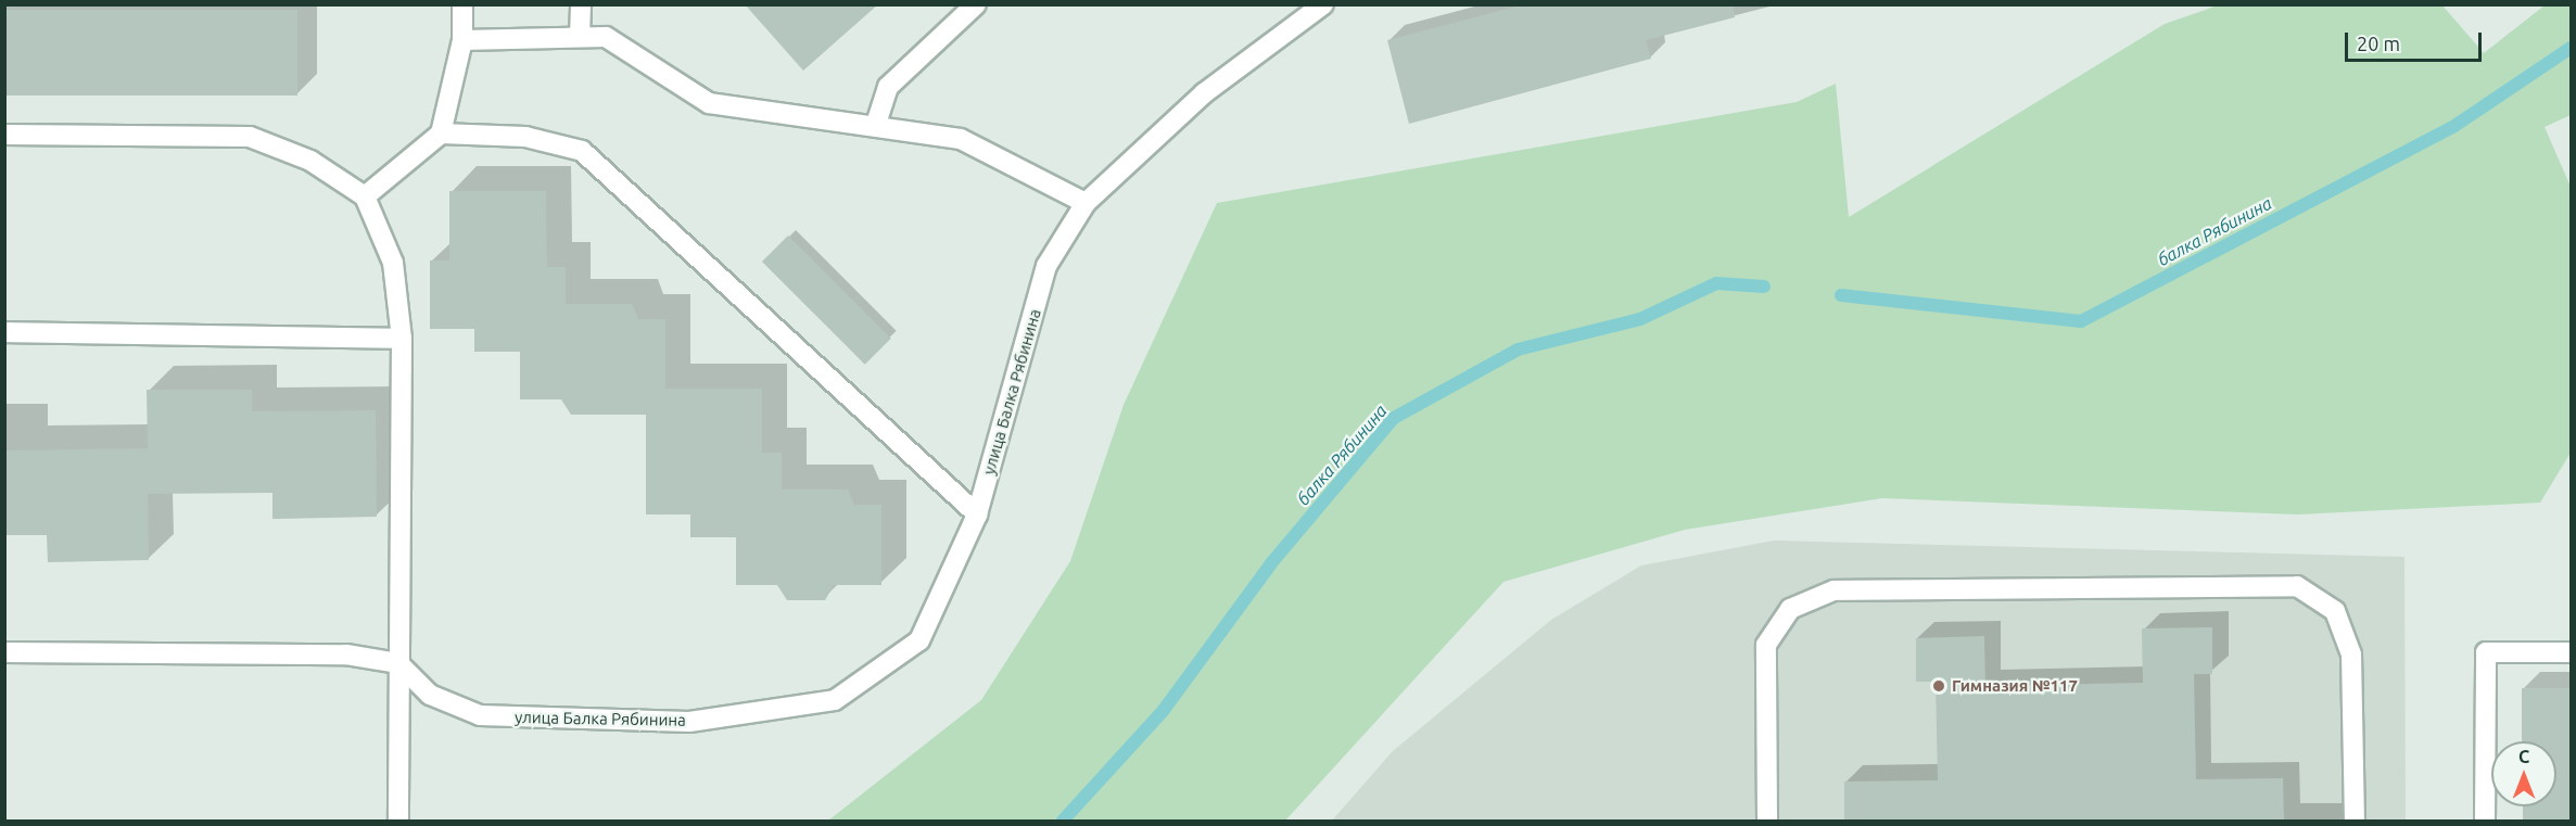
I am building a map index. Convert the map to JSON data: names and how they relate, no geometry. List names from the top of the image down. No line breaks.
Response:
{"streets":{"street":["улица Балка Рябинина"]},"water":["балка Рябинина"],"places":["Гимназия №117"],"scale_bar":"20 m","north":"top"}
